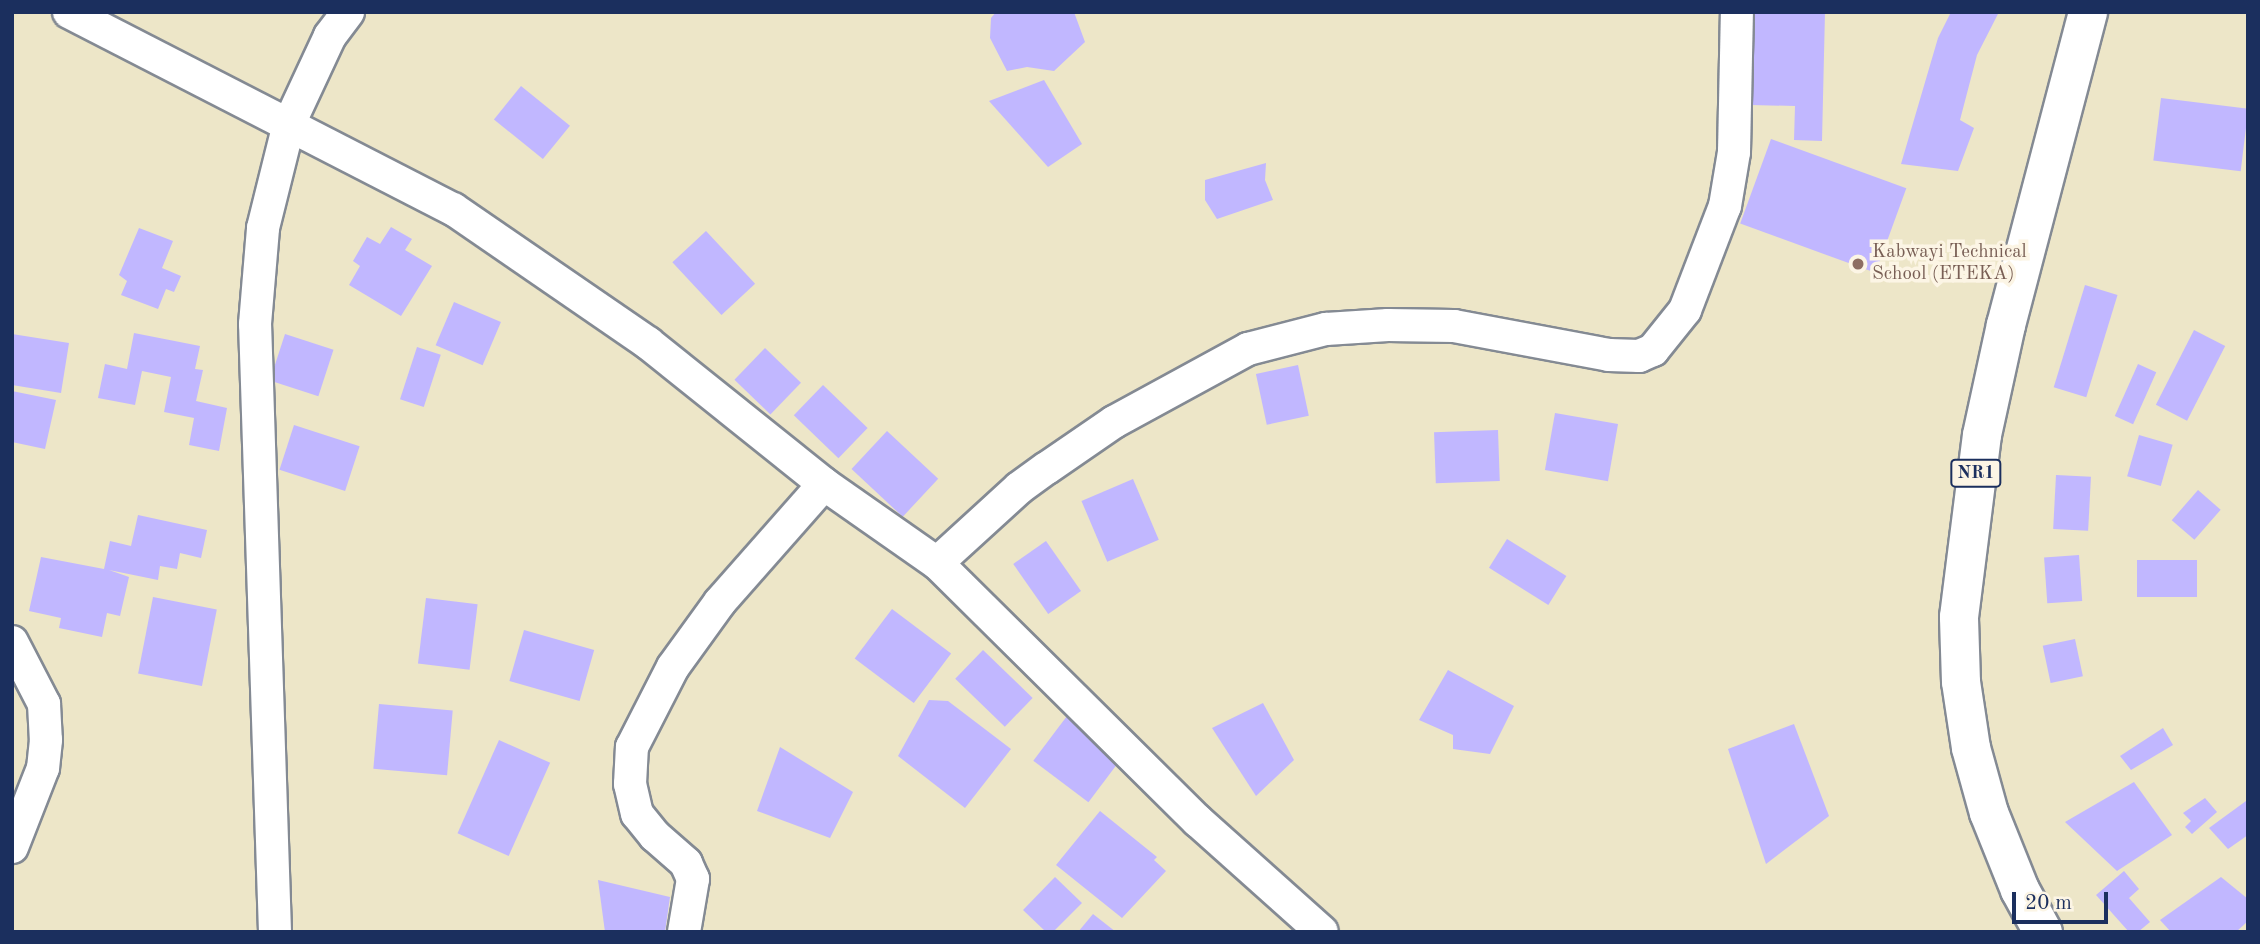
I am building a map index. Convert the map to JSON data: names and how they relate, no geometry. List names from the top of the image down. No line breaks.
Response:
{"streets":{"highway":["NR1"]},"places":["Kabwayi Technical School (ETEKA)"],"scale_bar":"20 m"}
